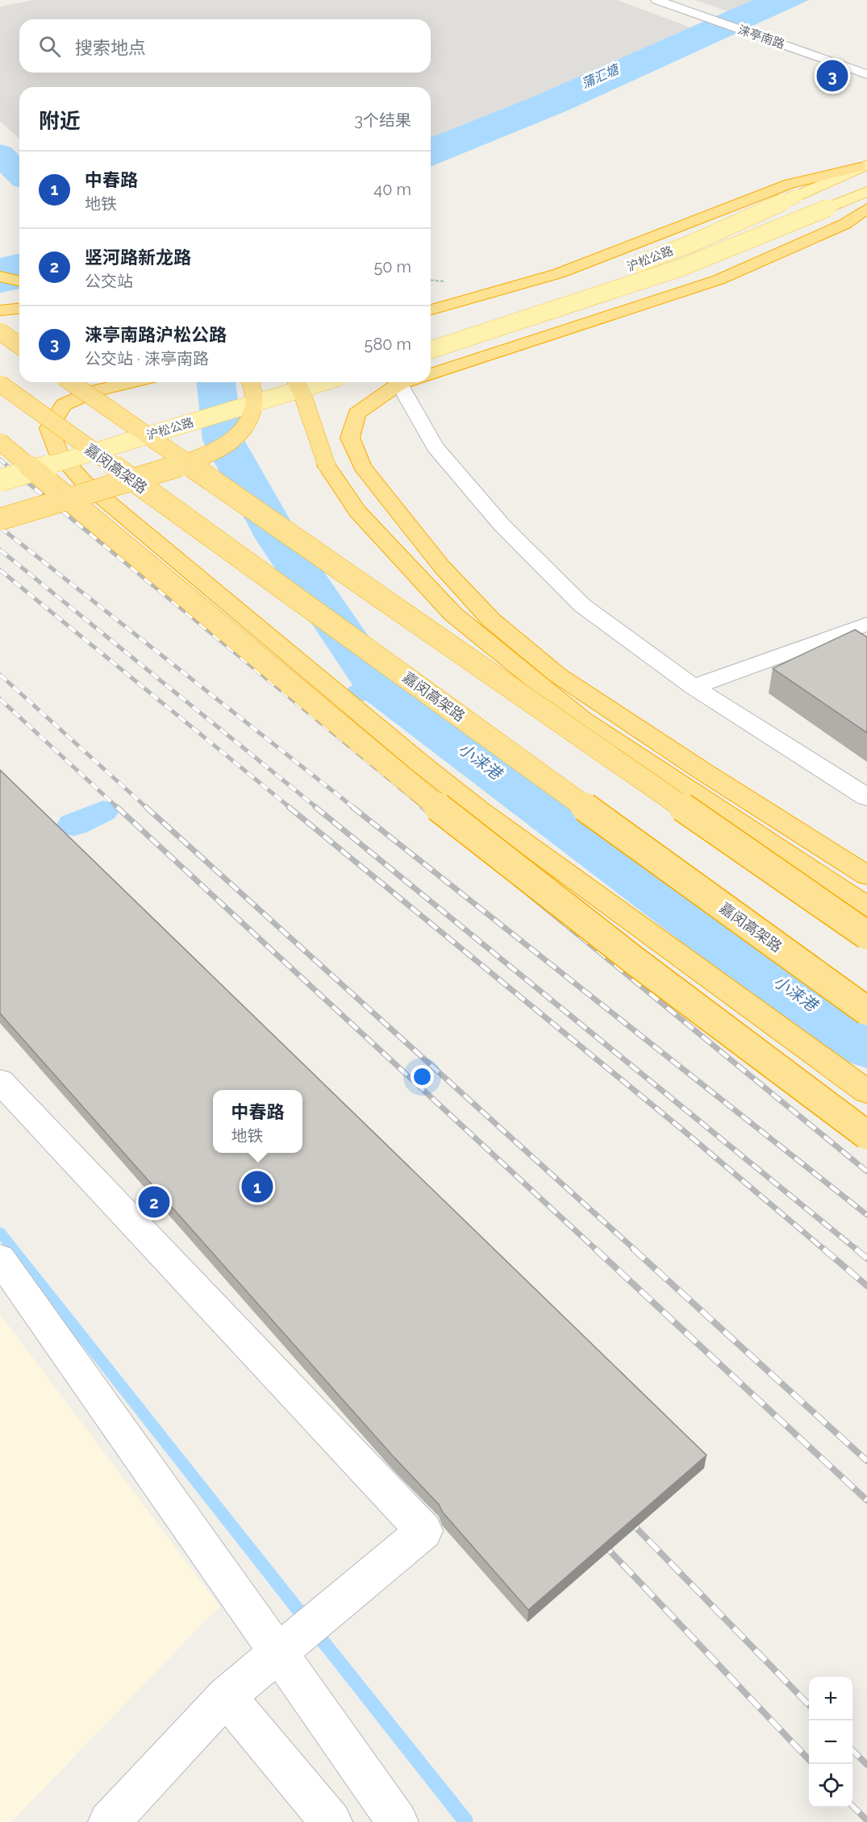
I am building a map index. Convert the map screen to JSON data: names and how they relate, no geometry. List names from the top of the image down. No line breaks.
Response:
{"streets":{"highway":["嘉闵高架路"],"main road":["沪松公路"],"street":["涞亭南路"]},"water":["蒲汇塘","小涞港"],"page":{"search":"搜索地点","pins":["3","1","2"],"heading":["附近","3个结果"],"list":[{"mark":"1","name":"中春路","note":"地铁","value":"40 m"},{"mark":"2","name":"竖河路新龙路","note":"公交站","value":"50 m"},{"mark":"3","name":"涞亭南路沪松公路","note":"公交站 · 涞亭南路","value":"580 m"}],"popup":["中春路","地铁"],"map_buttons":["+","−"]}}
